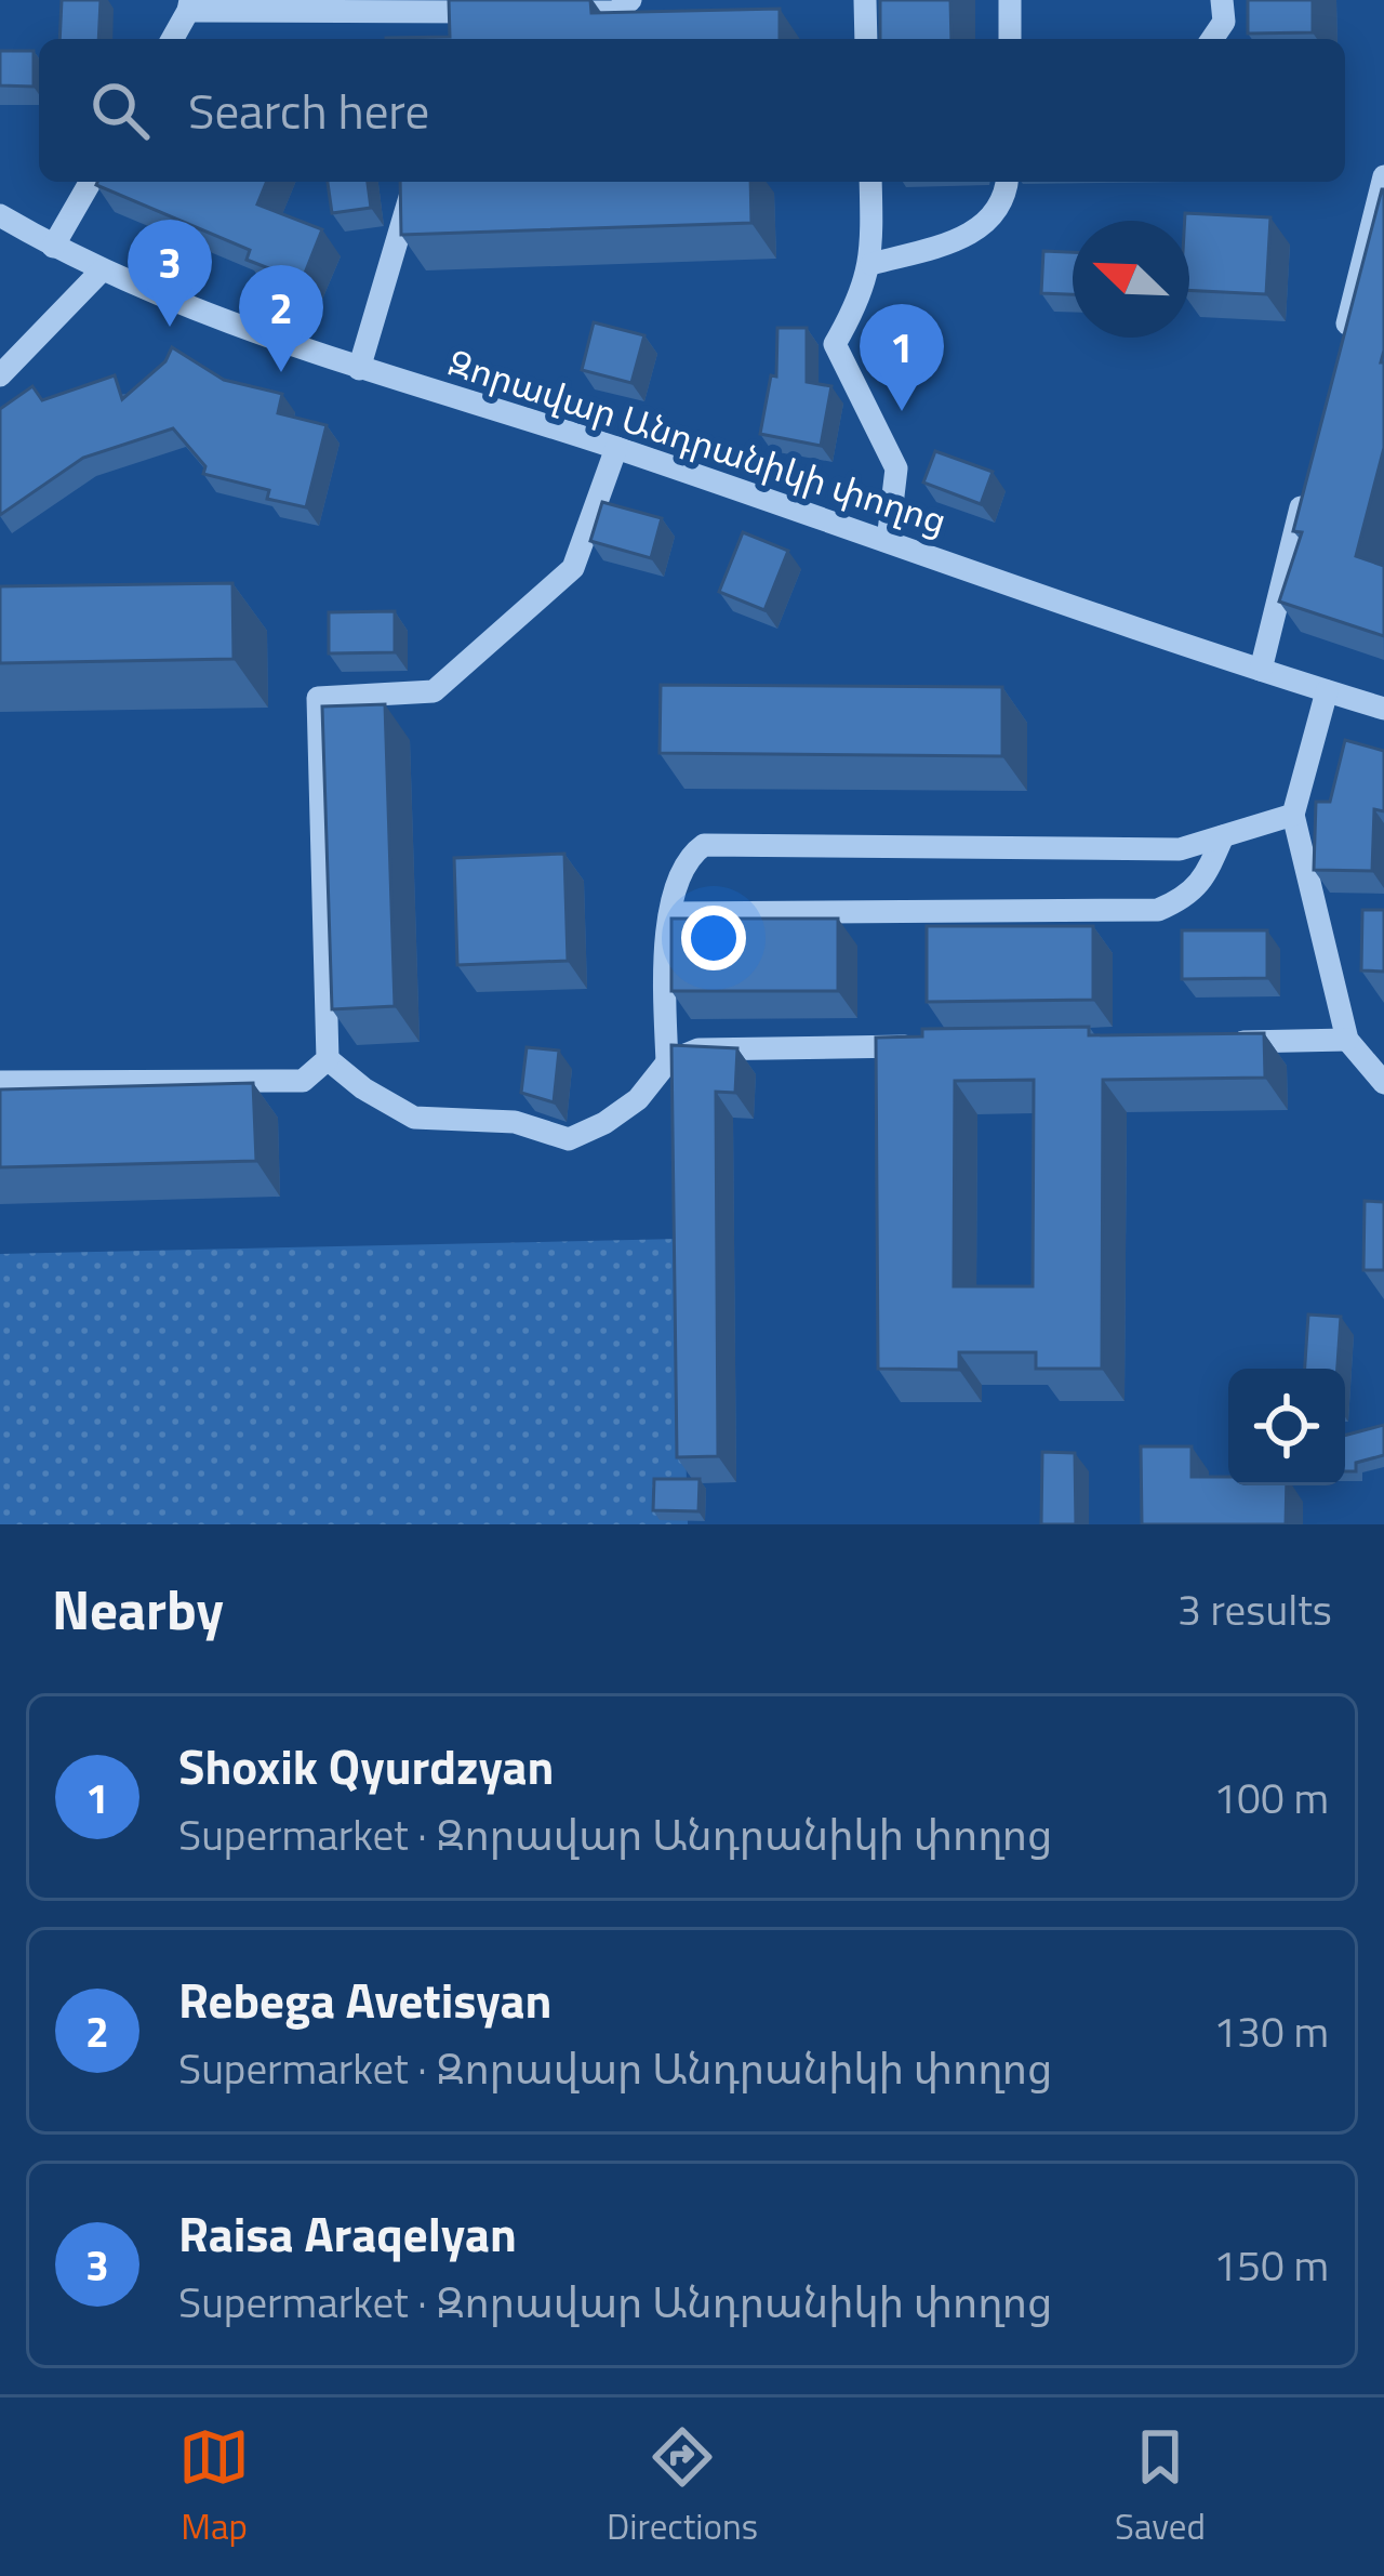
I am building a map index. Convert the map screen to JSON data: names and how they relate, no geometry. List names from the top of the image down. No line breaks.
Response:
{"streets":{"street":["Զորավար Անդրանիկի փողոց"]},"north":"top left","page":{"search":"Search here","pins":["3","2","1"],"heading":["Nearby","3 results"],"list":[{"mark":"1","name":"Shoxik Qyurdzyan","note":"Supermarket · Զորավար Անդրանիկի փողոց","value":"100 m"},{"mark":"2","name":"Rebega Avetisyan","note":"Supermarket · Զորավար Անդրանիկի փողոց","value":"130 m"},{"mark":"3","name":"Raisa Araqelyan","note":"Supermarket · Զորավար Անդրանիկի փողոց","value":"150 m"}],"nav":["Map","Directions","Saved"]}}
